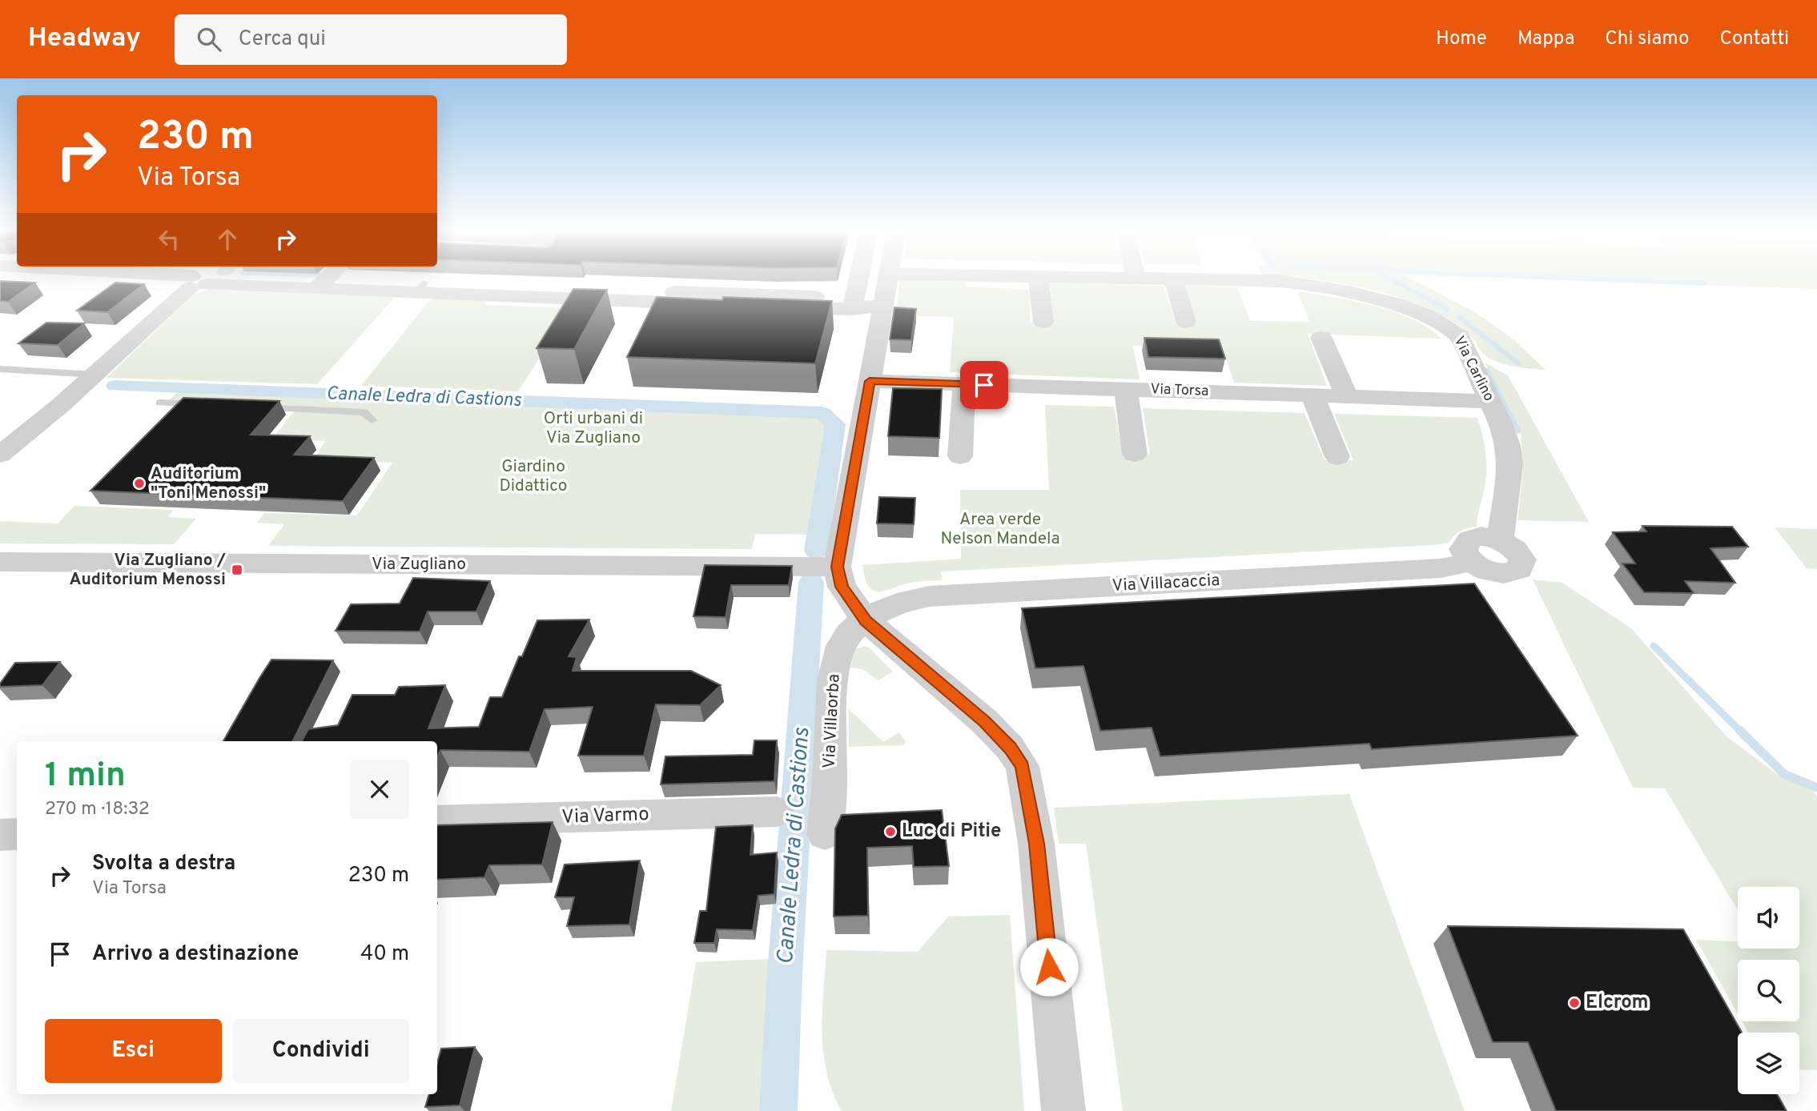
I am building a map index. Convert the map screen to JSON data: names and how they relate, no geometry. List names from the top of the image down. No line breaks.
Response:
{"streets":{"street":["Via Carlino","Via Torsa","Via Zugliano","Via Villacaccia","Via Villaorba","Via Varmo"]},"crossings":[["Via Carlino","Via Torsa"],["Via Carlino","Via Villacaccia"],["Via Villacaccia","Via Villaorba"]],"water":["Canale Ledra di Castions"],"parks":["Orti urbani di Via Zugliano","Giardino Didattico","Area verde Nelson Mandela"],"places":{"other":["Auditorium \"Toni Menossi\"","Luc di Pitie","Elcrom"],"transit":["Via Zugliano / Auditorium Menossi"]},"page":{"header":"Headway","search":"Cerca qui","nav":["Home","Mappa","Chi siamo","Contatti"],"turn":["230 m","Via Torsa"],"heading":["1 min","270 m · 18:32"],"list":[{"name":"Svolta a destra","note":"Via Torsa","value":"230 m"},{"name":"Arrivo a destinazione","value":"40 m"}],"buttons":["Esci","Condividi"]}}
